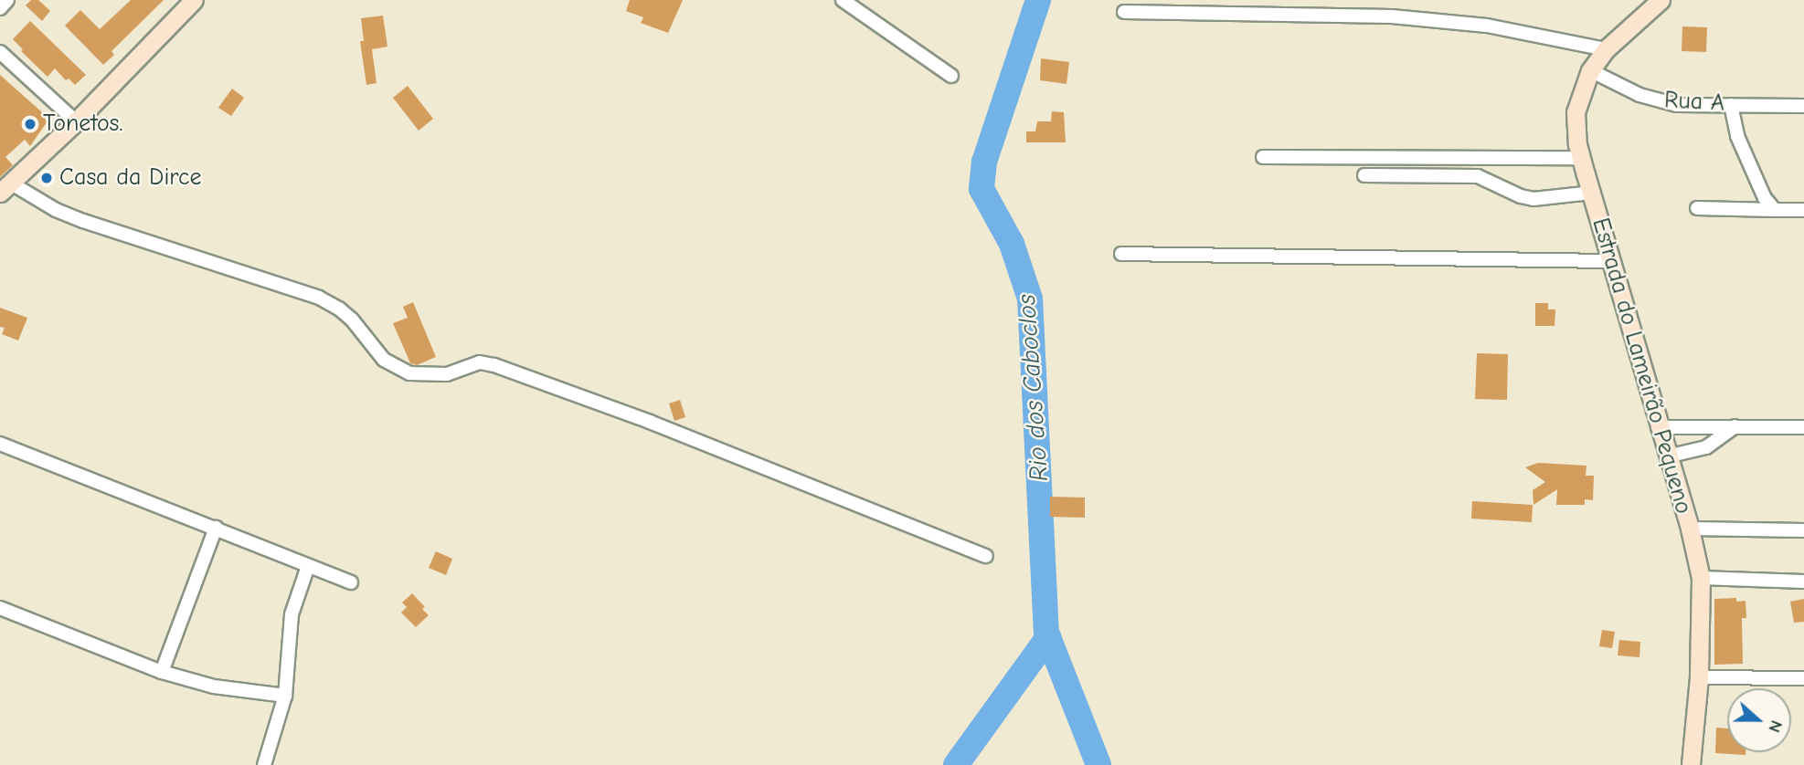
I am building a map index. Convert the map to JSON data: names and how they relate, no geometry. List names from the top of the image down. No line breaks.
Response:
{"streets":{"street":["Rua A","Estrada do Lameirão Pequeno"]},"crossings":[["Rua A","Estrada do Lameirão Pequeno"]],"water":["Rio dos Caboclos"],"places":["Tonetos.","Casa da Dirce"],"north":"right"}
